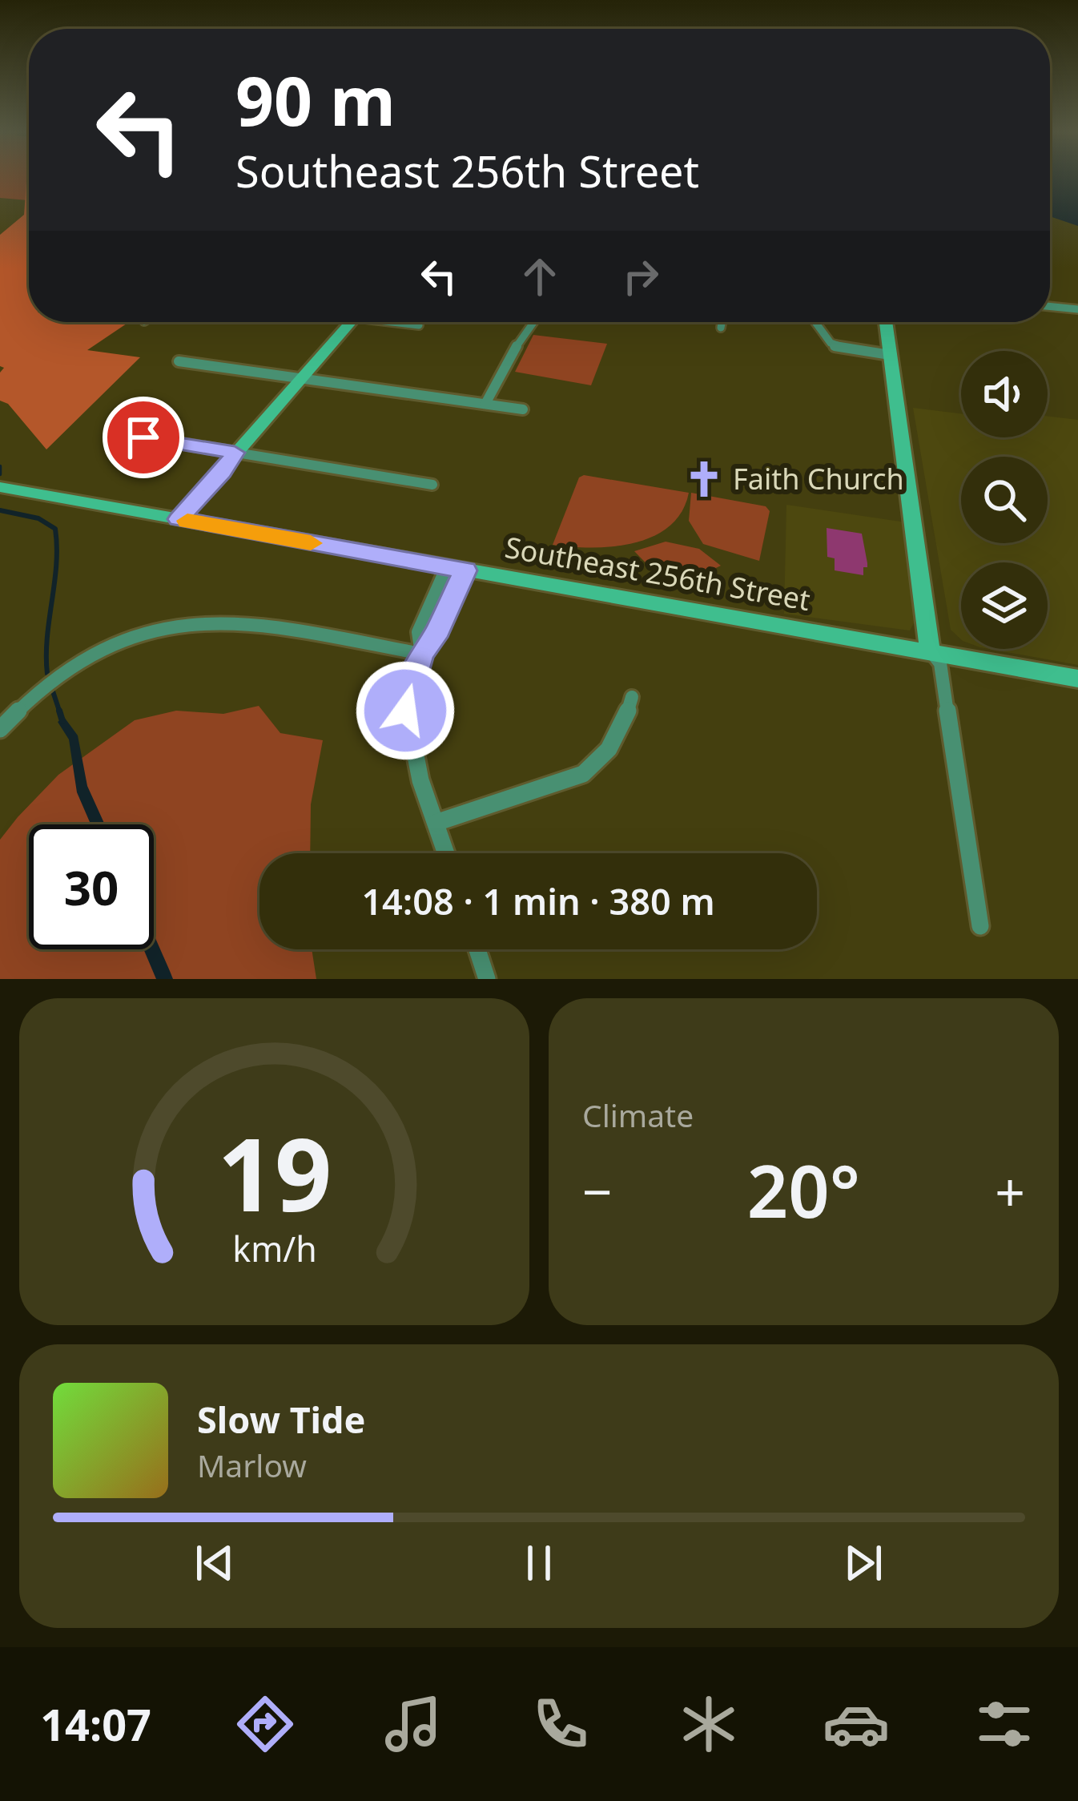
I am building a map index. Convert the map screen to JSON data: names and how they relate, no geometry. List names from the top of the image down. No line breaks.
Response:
{"streets":{"street":["Southeast 256th Street"]},"places":{"church":["Faith Church"]},"page":{"turn":["90 m","Southeast 256th Street"],"limit":"30","trip":"14:08 · 1 min · 380 m","tile":"Climate","heat":["−","20°","+"],"song":["Slow Tide","Marlow"],"tabs":"14:07","gauge":["19","km/h"]}}
